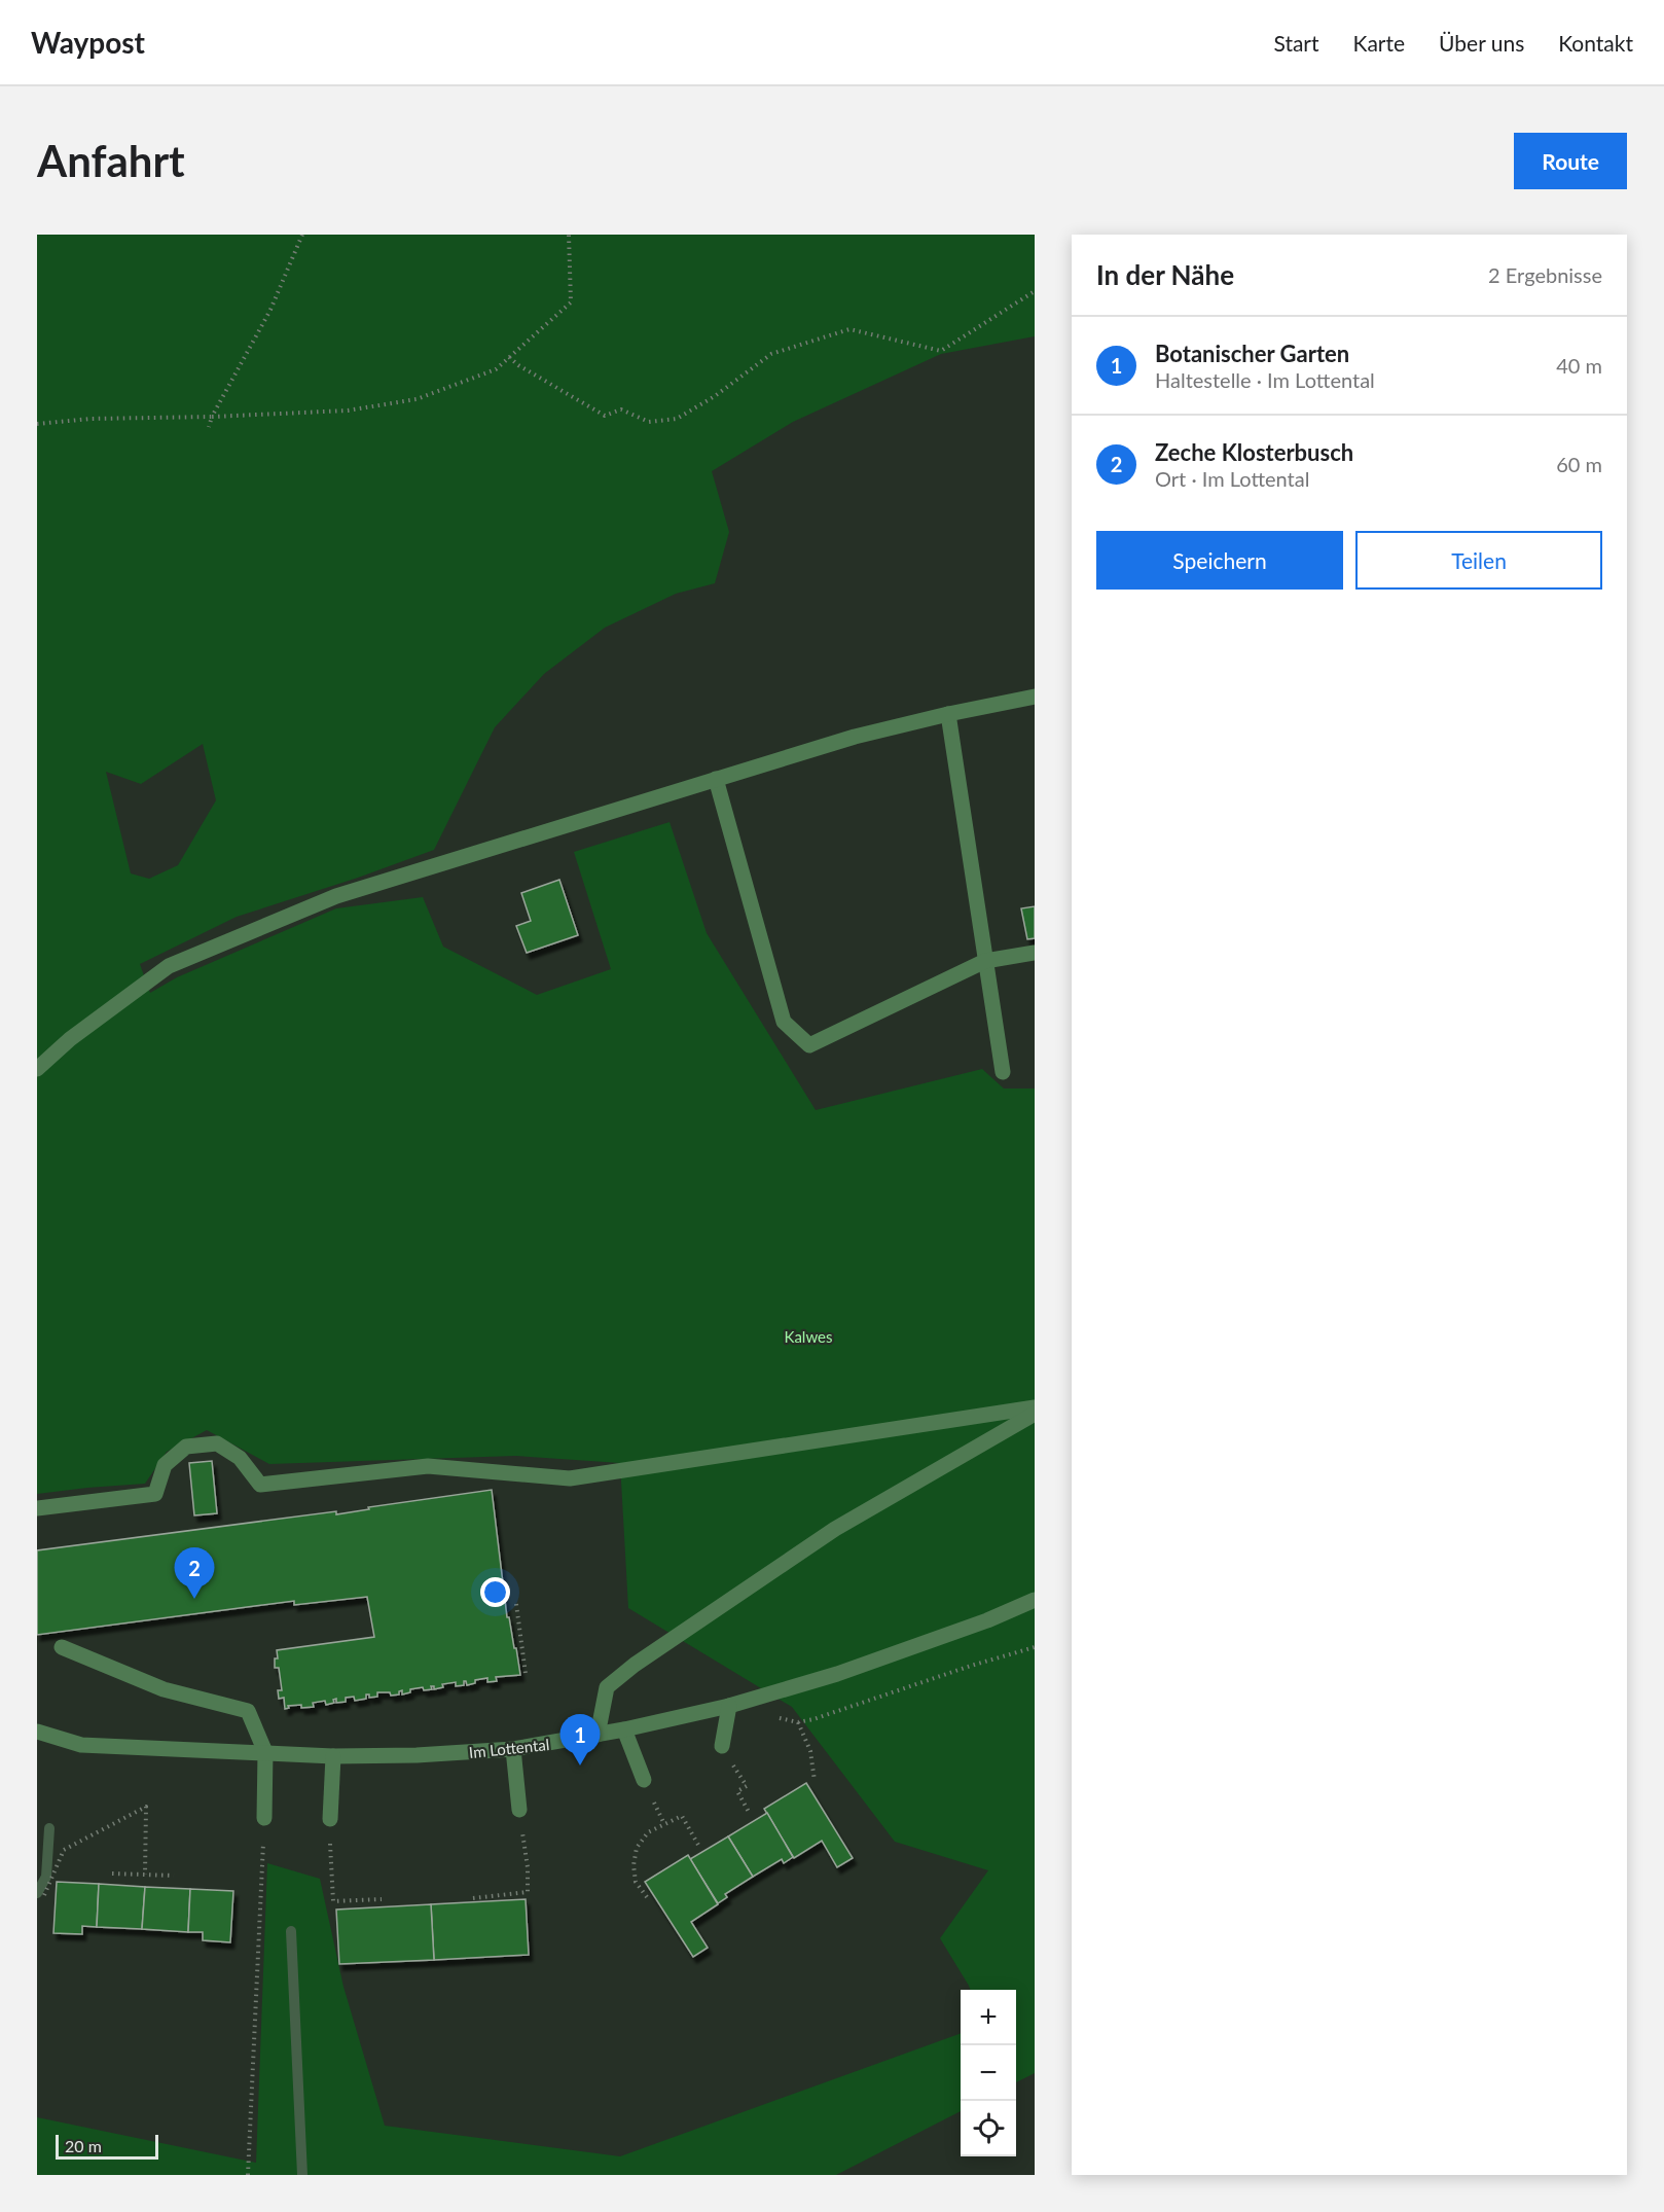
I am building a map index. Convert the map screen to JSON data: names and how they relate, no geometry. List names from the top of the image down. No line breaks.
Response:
{"streets":{"street":["Im Lottental"]},"parks":["Kalwes"],"scale_bar":"20 m","page":{"header":"Waypost","nav":["Start","Karte","Über uns","Kontakt"],"buttons":["Route",["Speichern","Teilen"]],"title":"Anfahrt","heading":["In der Nähe","2 Ergebnisse"],"list":[{"mark":"1","name":"Botanischer Garten","note":"Haltestelle · Im Lottental","value":"40 m"},{"mark":"2","name":"Zeche Klosterbusch","note":"Ort · Im Lottental","value":"60 m"}],"pins":["2","1"],"map_buttons":["+","−"],"scale":"20 m"}}
